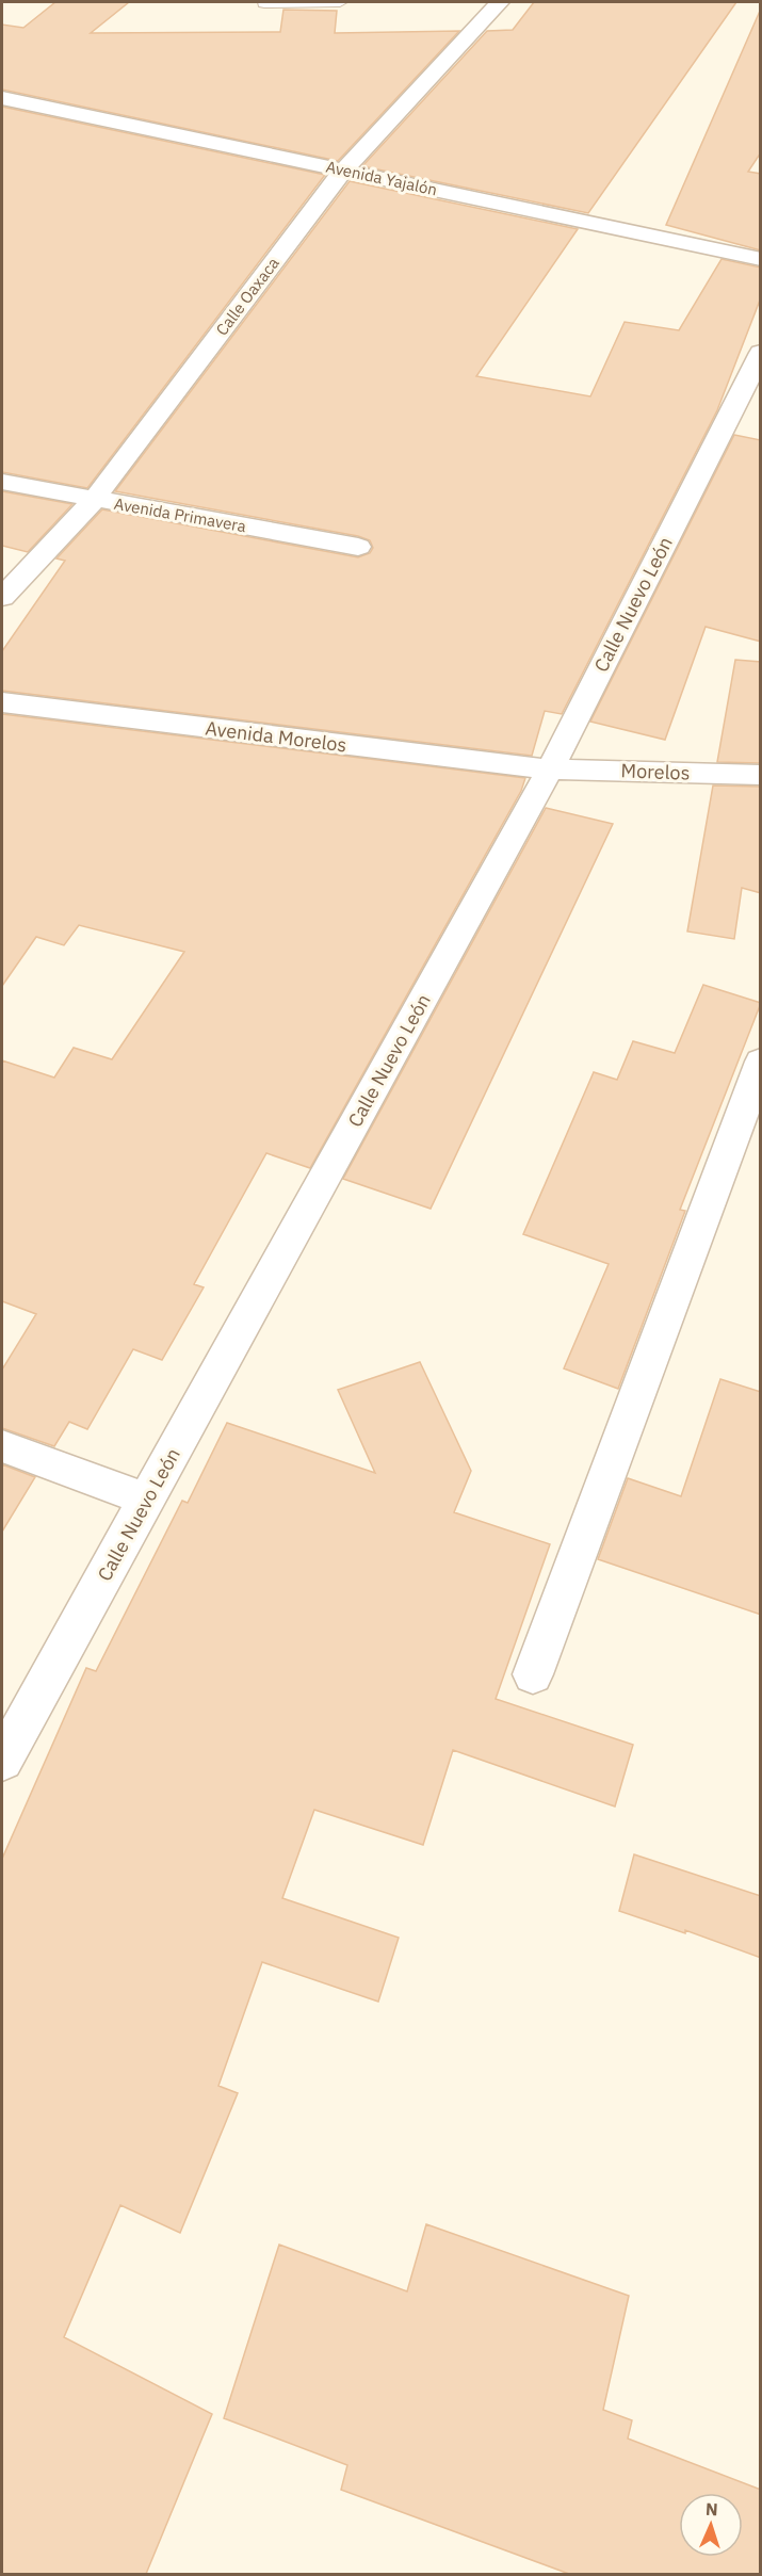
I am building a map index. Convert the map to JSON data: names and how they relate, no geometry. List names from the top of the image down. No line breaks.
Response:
{"streets":{"street":["Avenida Yajalón","Calle Oaxaca","Avenida Primavera","Calle Nuevo León","Avenida Morelos","Morelos"]},"crossings":[["Avenida Yajalón","Calle Oaxaca"],["Calle Oaxaca","Avenida Primavera"],["Calle Nuevo León","Avenida Morelos"],["Calle Nuevo León","Morelos"],["Avenida Morelos","Morelos"]],"north":"top"}
